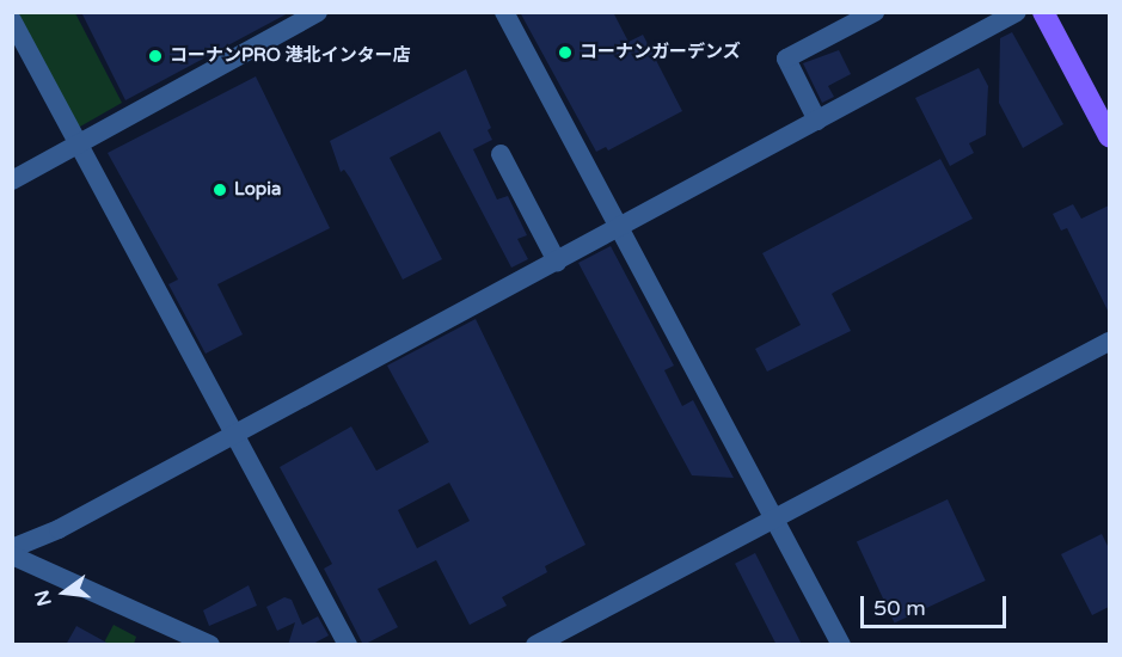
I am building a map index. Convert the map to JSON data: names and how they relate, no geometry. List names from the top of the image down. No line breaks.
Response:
{"places":["コーナンガーデンズ","コーナンPRO 港北インター店","Lopia"],"scale_bar":"50 m","north":"left"}
